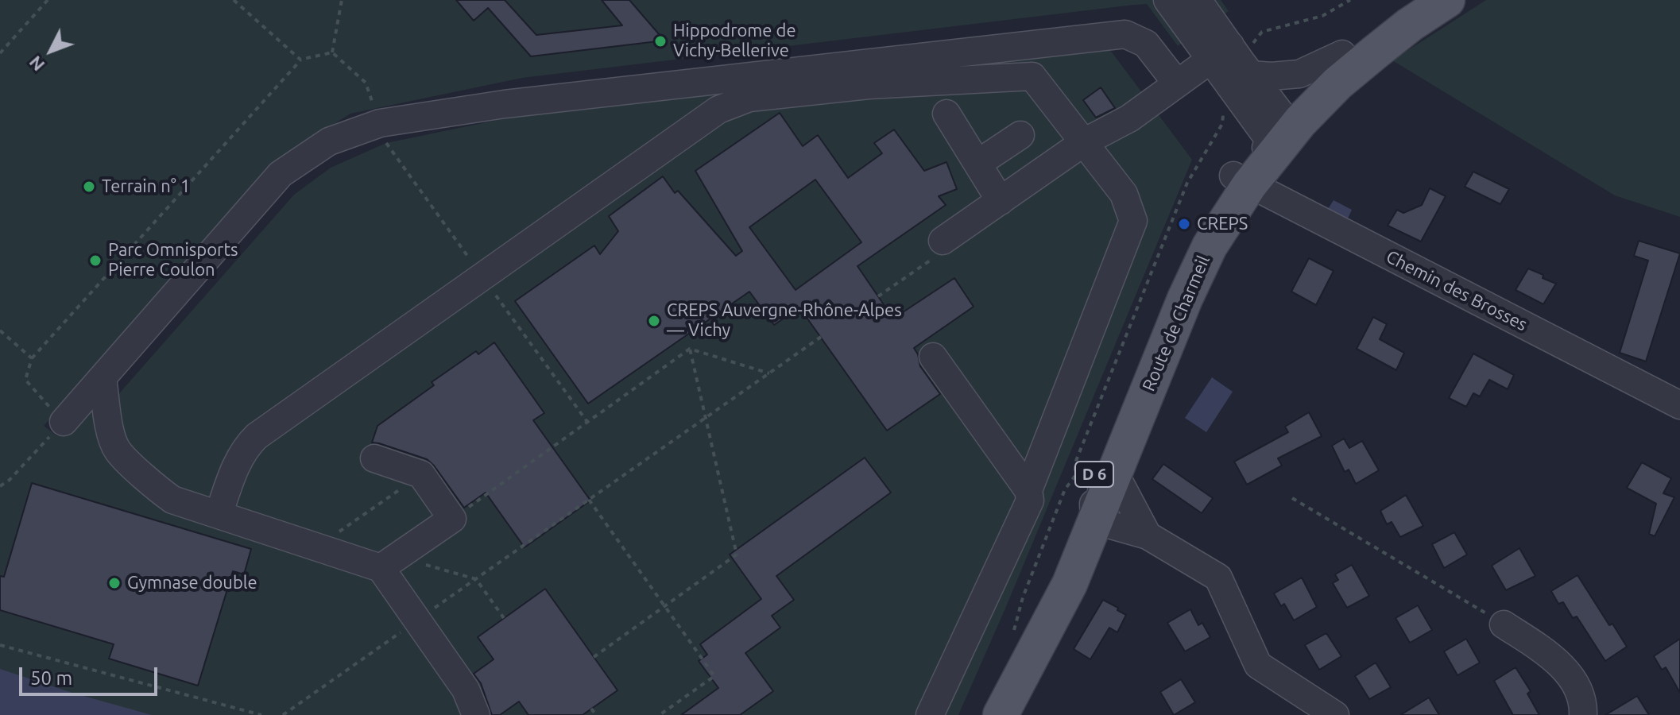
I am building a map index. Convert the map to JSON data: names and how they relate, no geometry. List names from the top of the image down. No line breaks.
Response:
{"streets":{"main road":["Route de Charmeil","D 6"],"street":["Chemin des Brosses"]},"crossings":[["Chemin des Brosses","Route de Charmeil"]],"places":["Hippodrome de Vichy-Bellerive","Terrain n° 1","CREPS","Parc Omnisports Pierre Coulon","CREPS Auvergne-Rhône-Alpes — Vichy","Gymnase double"],"scale_bar":"50 m","north":"bottom left"}
